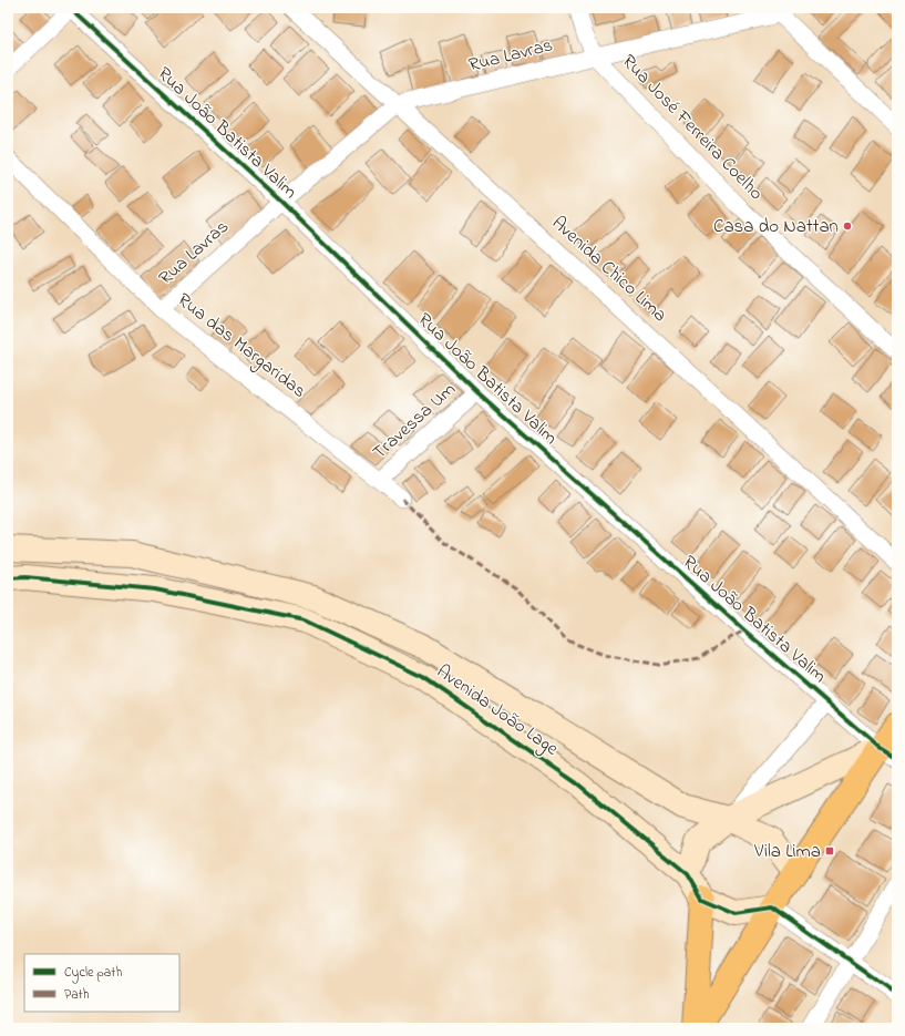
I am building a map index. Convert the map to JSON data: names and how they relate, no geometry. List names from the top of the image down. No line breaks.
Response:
{"streets":{"street":["Rua Lavras","Rua José Ferreira Coelho","Rua João Batista Valim","Avenida Chico Lima","Rua das Margaridas","Travessa Um","Avenida João Lage"]},"crossings":[["Rua Lavras","Rua José Ferreira Coelho"],["Rua Lavras","Rua João Batista Valim"],["Rua Lavras","Avenida Chico Lima"],["Rua Lavras","Rua das Margaridas"],["Rua João Batista Valim","Travessa Um"],["Rua das Margaridas","Travessa Um"]],"places":{"other":["Casa do Nattan"],"transit":["Vila Lima"]},"legend":["Cycle path","Path"]}
